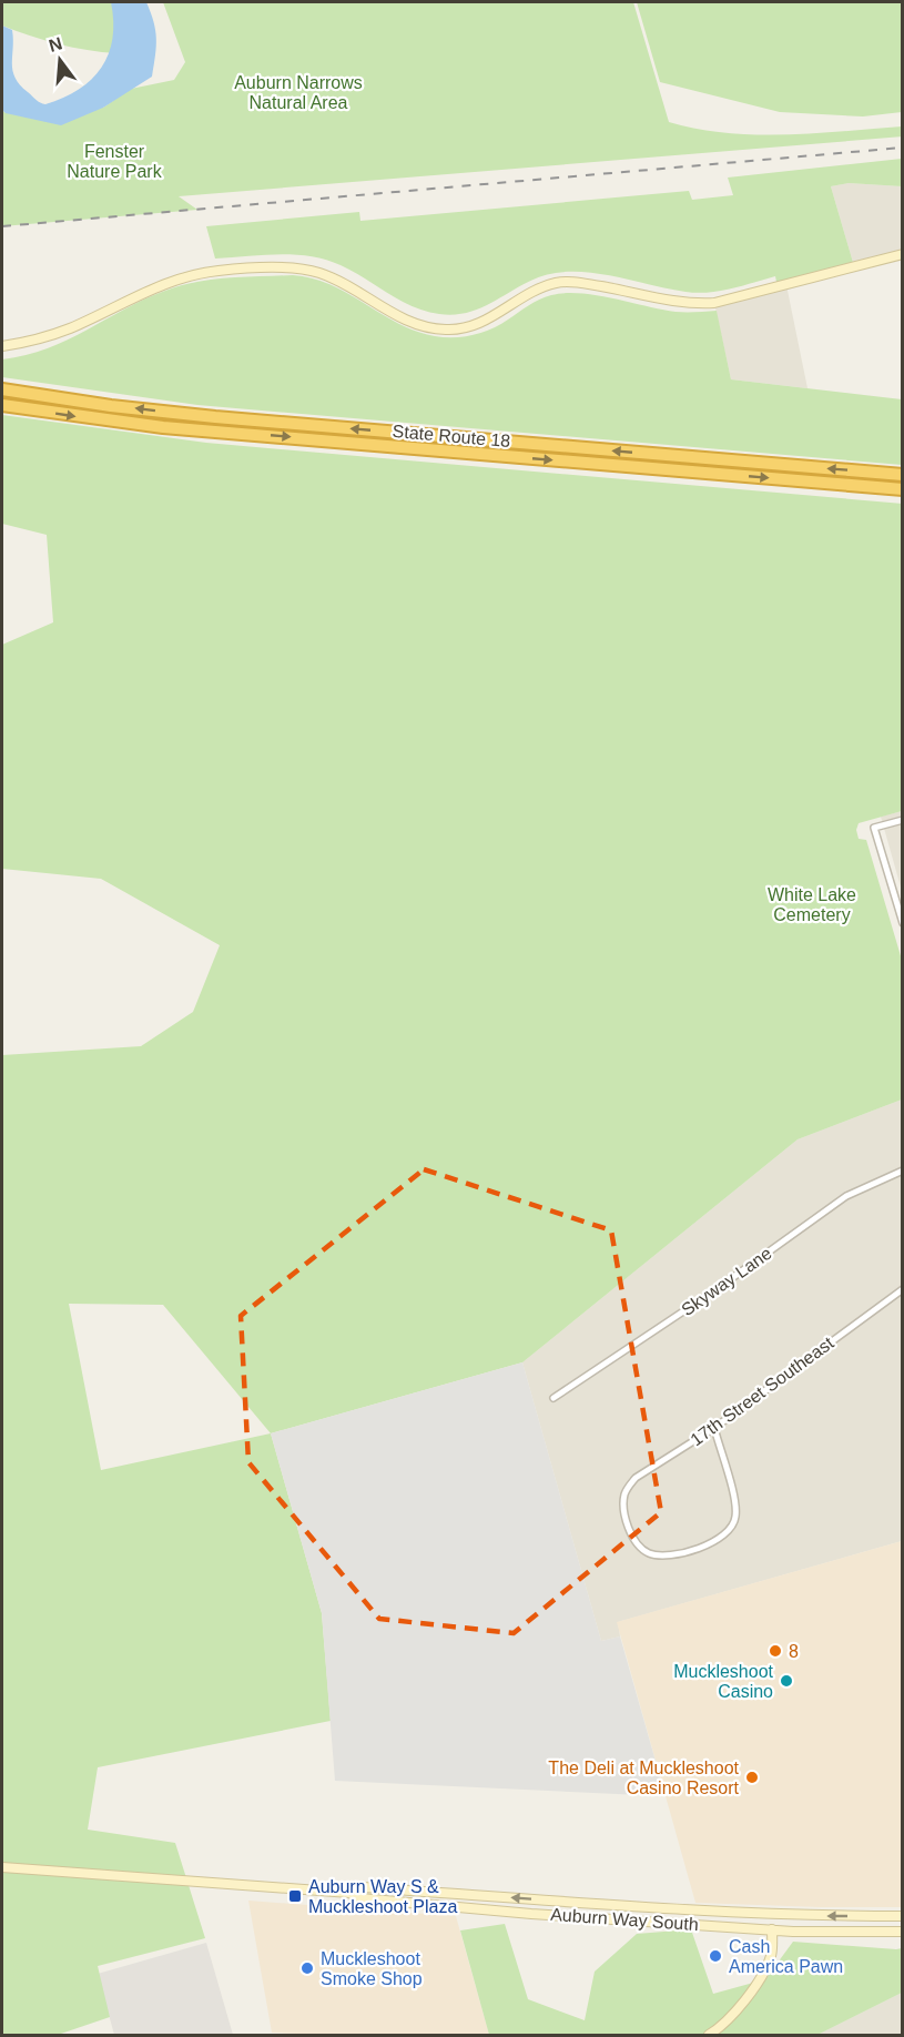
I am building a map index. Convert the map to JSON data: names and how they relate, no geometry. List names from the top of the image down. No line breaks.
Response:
{"streets":{"highway":["State Route 18"],"main road":["Auburn Way South"],"street":["Skyway Lane","17th Street Southeast"]},"parks":["Auburn Narrows Natural Area","Fenster Nature Park","White Lake Cemetery"],"places":{"other":["8","Muckleshoot Casino","The Deli at Muckleshoot Casino Resort","Cash America Pawn","Muckleshoot Smoke Shop"],"transit":["Auburn Way S & Muckleshoot Plaza"]},"north":"top"}
